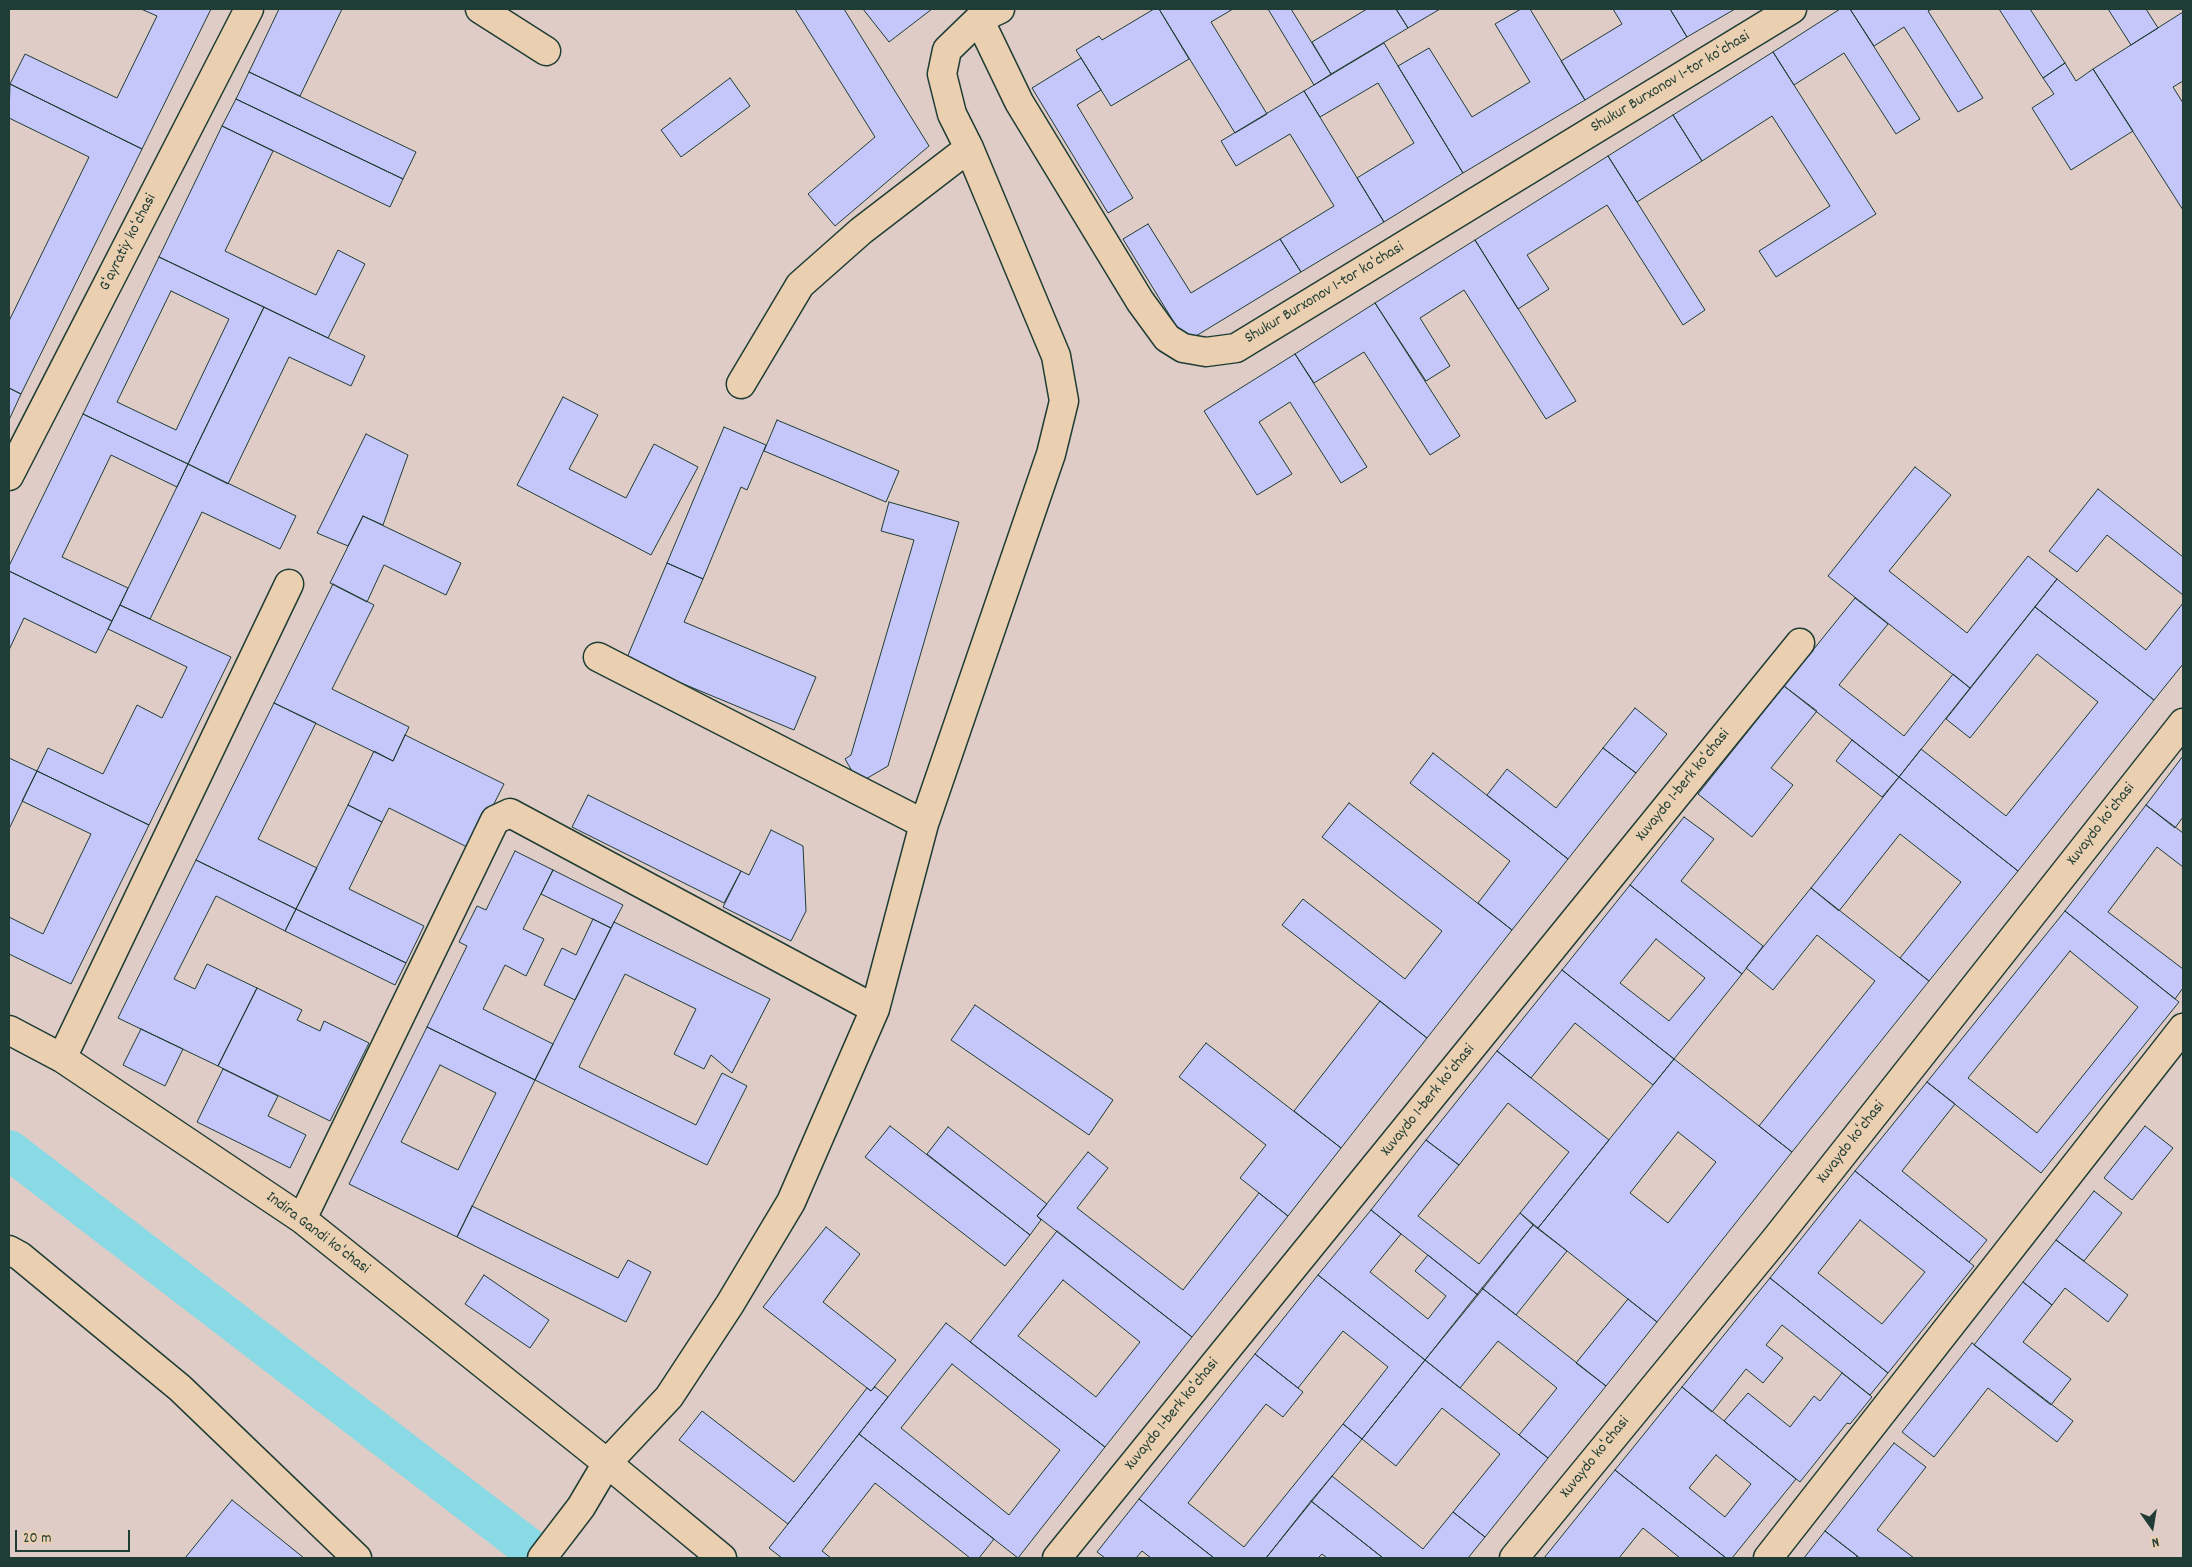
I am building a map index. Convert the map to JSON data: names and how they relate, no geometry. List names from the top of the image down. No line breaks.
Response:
{"streets":{"street":["Shukur Burxonov 1-tor koʻchasi","Gʻayratiy koʻchasi","Xuvaydo 1-berk koʻchasi","Xuvaydo koʻchasi","Indira Gandi koʻchasi"]},"scale_bar":"20 m","north":"bottom"}
